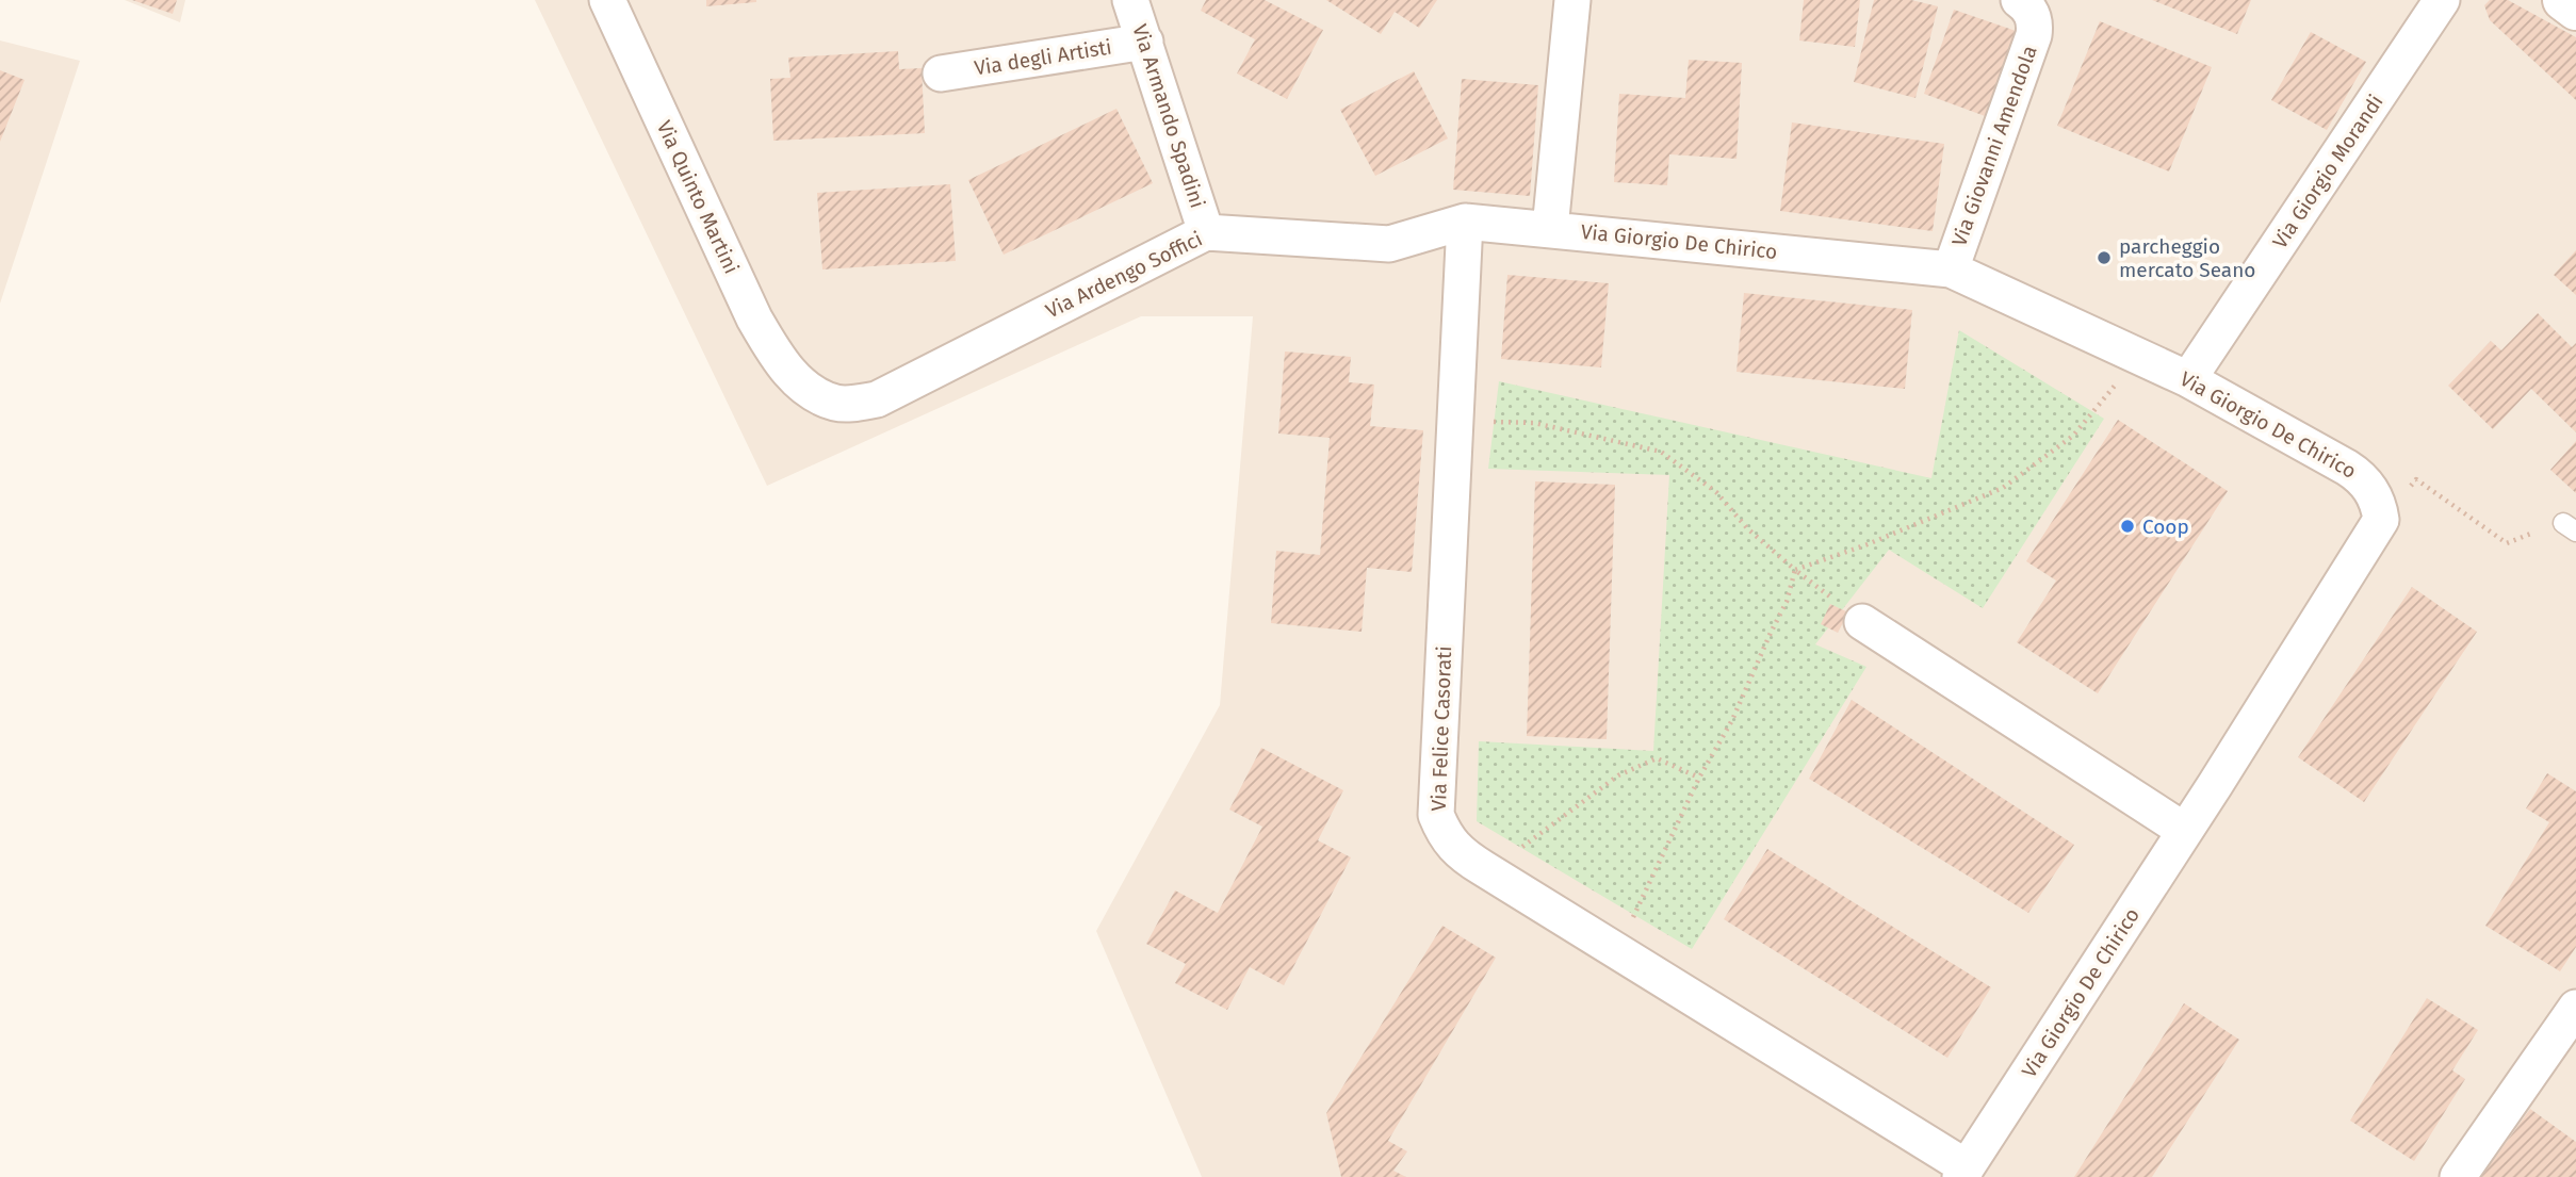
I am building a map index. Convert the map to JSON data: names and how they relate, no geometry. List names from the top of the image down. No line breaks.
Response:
{"streets":{"street":["Via degli Artisti","Via Armando Spadini","Via Giovanni Amendola","Via Giorgio Morandi","Via Quinto Martini","Via Giorgio De Chirico","Via Ardengo Soffici","Via Felice Casorati"]},"crossings":[["Via degli Artisti","Via Armando Spadini"],["Via Armando Spadini","Via Ardengo Soffici"],["Via Giovanni Amendola","Via Giorgio De Chirico"],["Via Giorgio Morandi","Via Giorgio De Chirico"],["Via Quinto Martini","Via Ardengo Soffici"],["Via Giorgio De Chirico","Via Felice Casorati"],["Via Ardengo Soffici","Via Felice Casorati"]],"places":["parcheggio mercato Seano","Coop"]}
